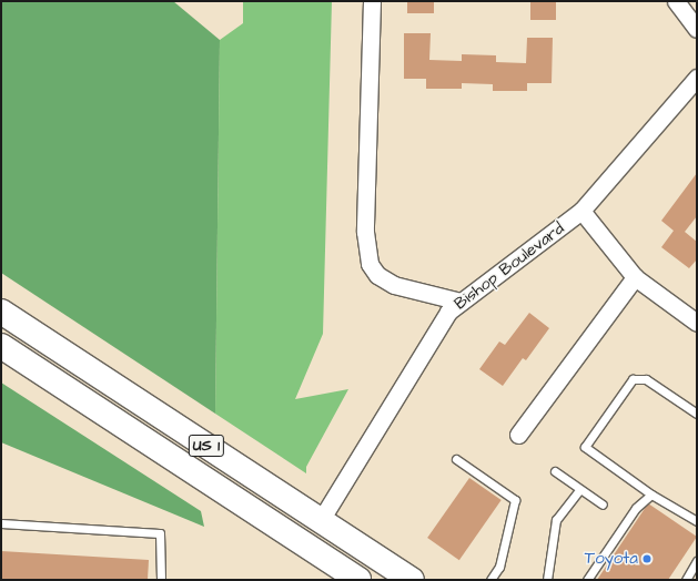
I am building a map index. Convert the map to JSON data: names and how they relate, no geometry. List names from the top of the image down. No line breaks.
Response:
{"streets":{"highway":["US 1"],"street":["Bishop Boulevard"]},"crossings":[["Bishop Boulevard","US 1"]],"places":["Toyota"]}
